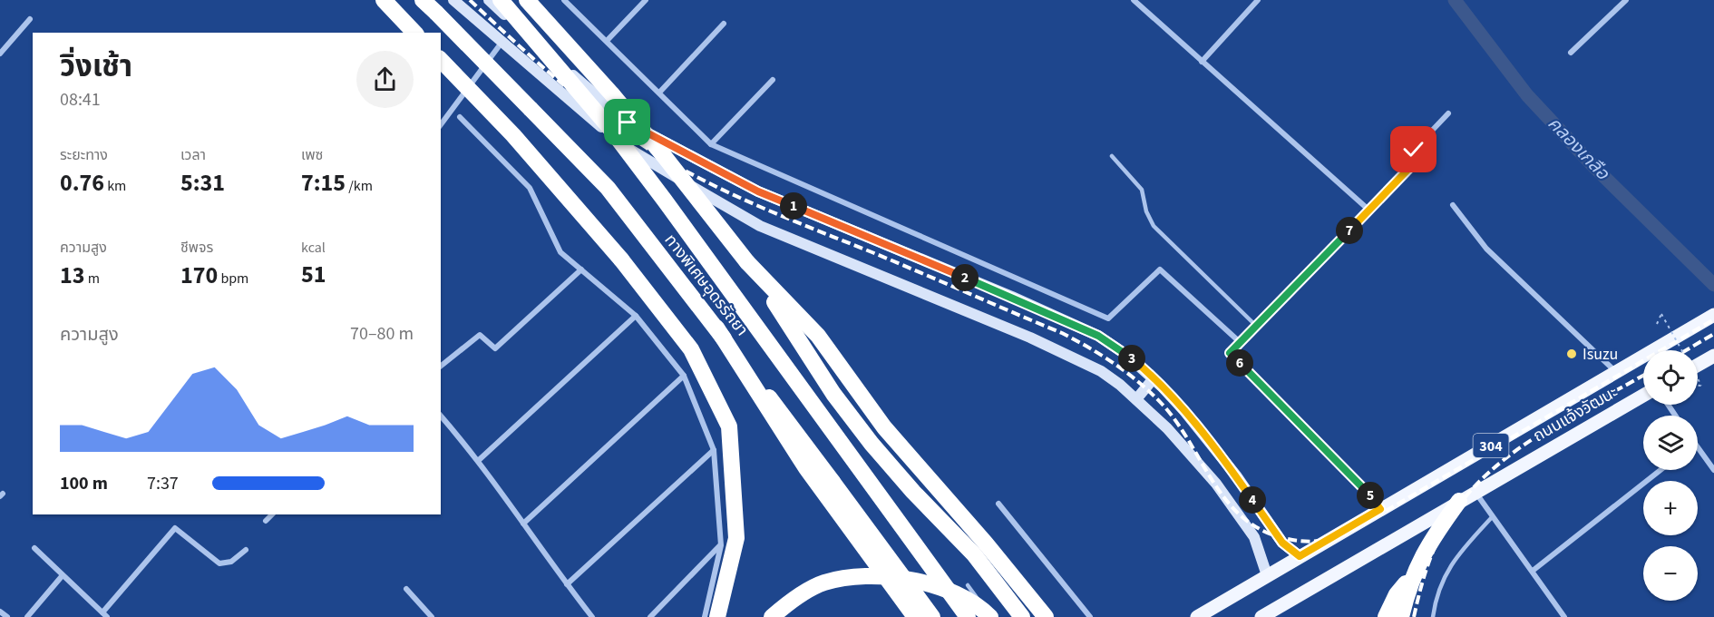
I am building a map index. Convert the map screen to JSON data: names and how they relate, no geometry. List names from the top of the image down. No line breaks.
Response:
{"streets":{"highway":["ทางพิเศษอุดรรัถยา"],"main road":["ถนนแจ้งวัฒนะ","304"]},"water":["คลองเกลือ"],"places":["Isuzu"],"page":{"heading":["วิ่งเช้า","08:41"],"stats":[["ระยะทาง","0.76 km"],["เวลา","5:31"],["เพซ","7:15 /km"],["ความสูง","13 m"],["ชีพจร","170 bpm"],["kcal","51"]],"pins":["1","7","2","3","6","5","4"],"chart":["ความสูง","70–80 m"],"map_buttons":["+","−"],"list":[{"name":"100 m","note":"7:37"}]}}
